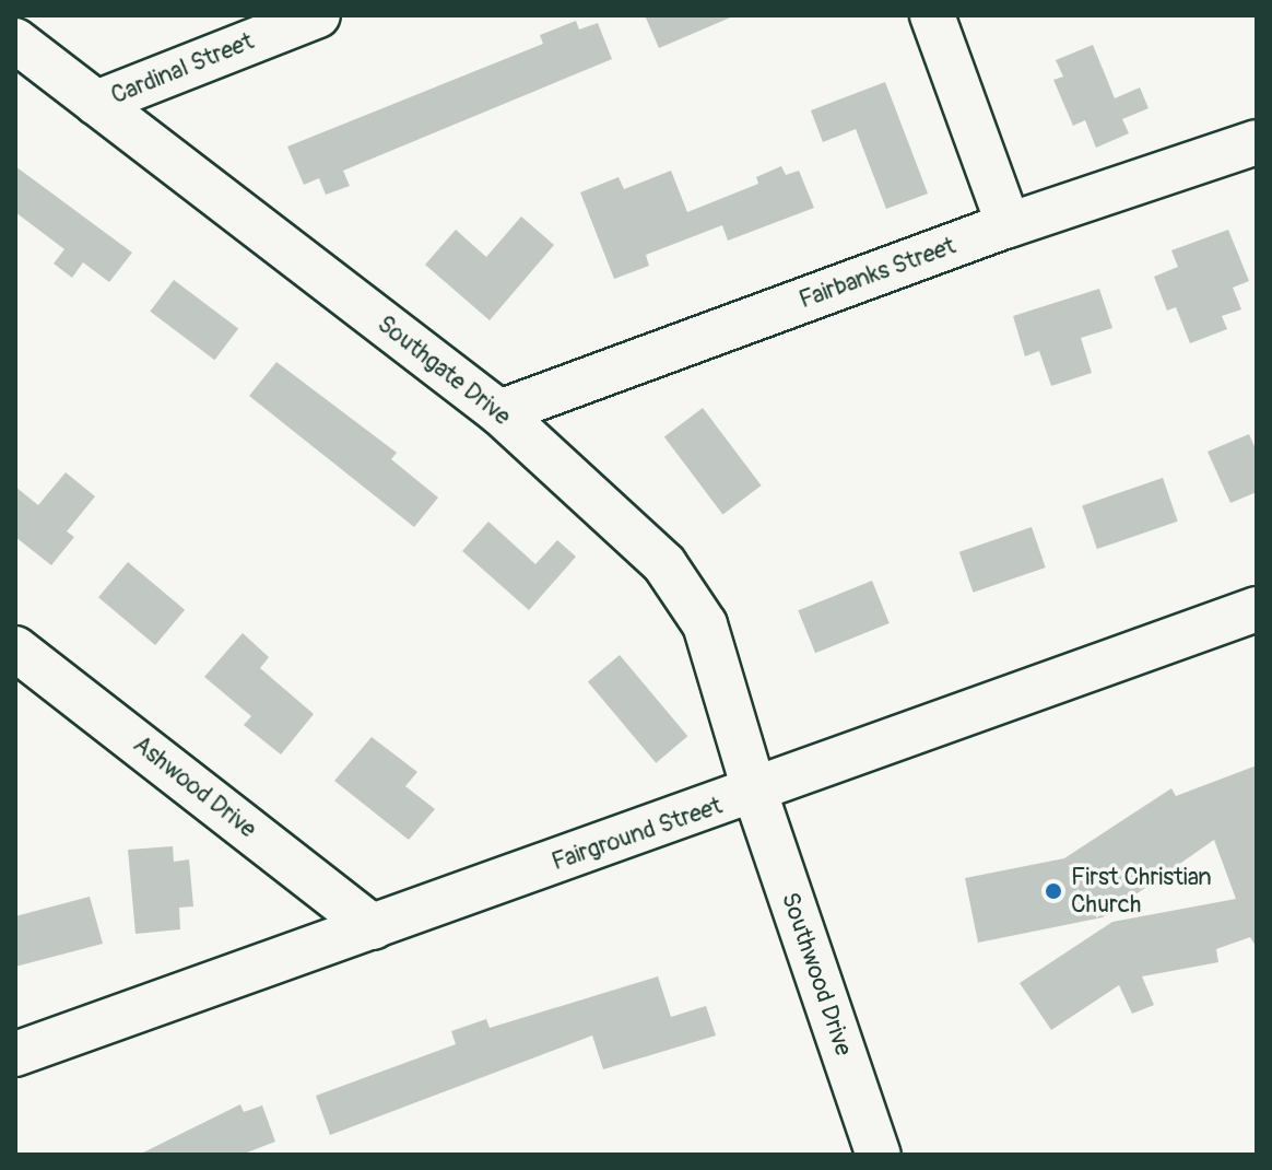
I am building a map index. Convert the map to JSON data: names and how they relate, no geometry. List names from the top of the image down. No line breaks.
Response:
{"streets":{"street":["Cardinal Street","Fairbanks Street","Southgate Drive","Ashwood Drive","Fairground Street","Southwood Drive"]},"crossings":[["Cardinal Street","Southgate Drive"],["Fairbanks Street","Southgate Drive"],["Southgate Drive","Fairground Street"],["Southgate Drive","Southwood Drive"],["Ashwood Drive","Fairground Street"],["Fairground Street","Southwood Drive"]],"places":["First Christian Church"]}
